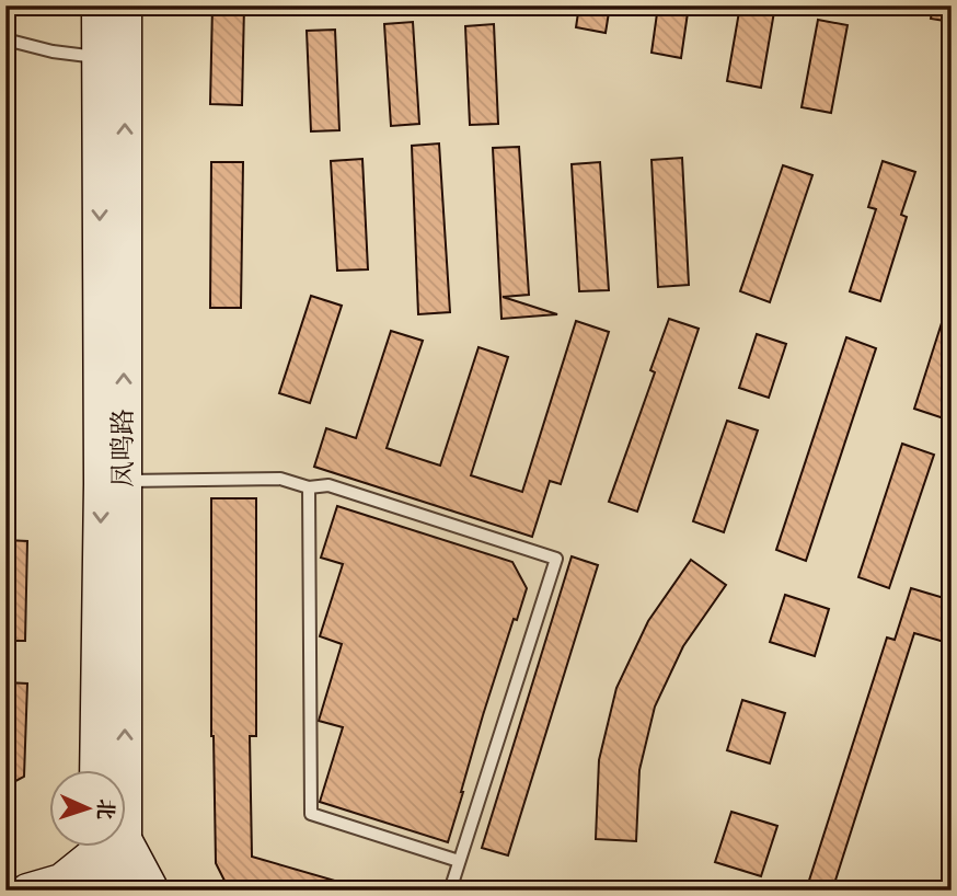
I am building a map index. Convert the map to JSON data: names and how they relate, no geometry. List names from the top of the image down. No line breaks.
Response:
{"streets":{"street":["凤鸣路"]},"north":"right"}
